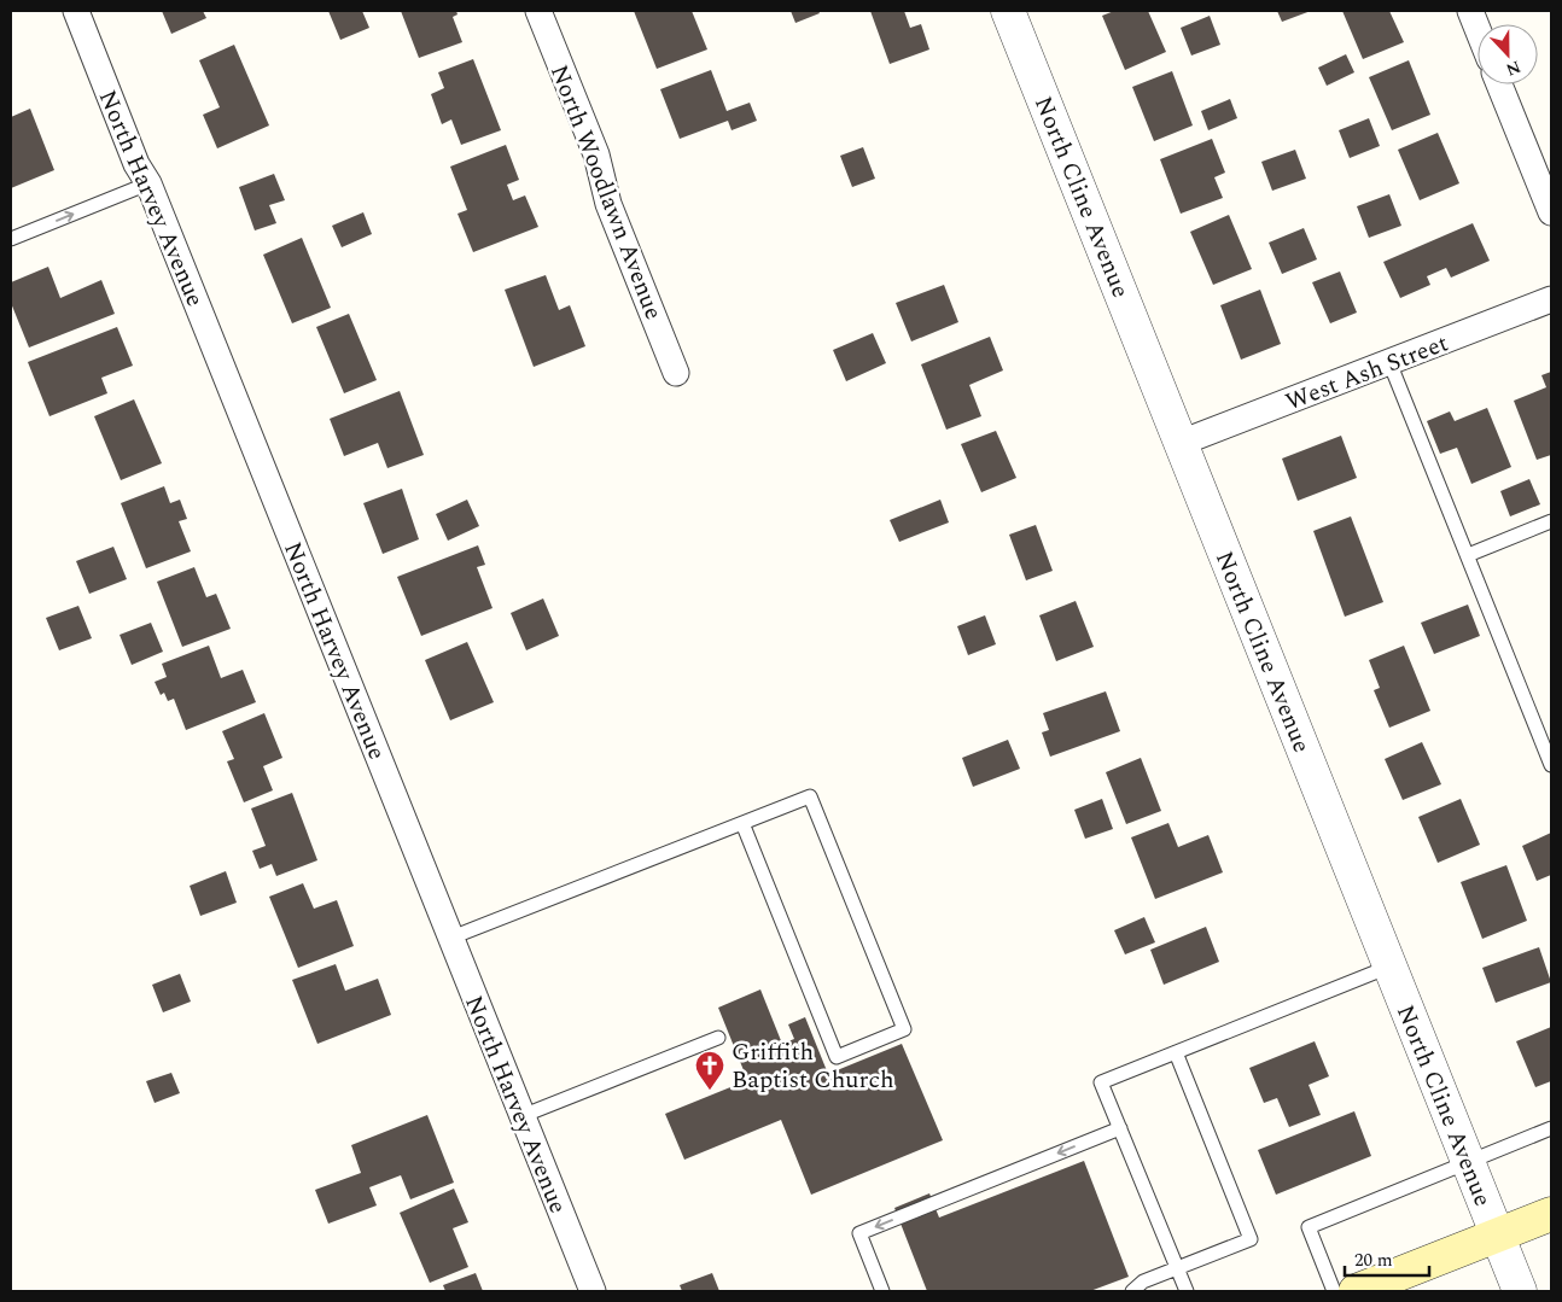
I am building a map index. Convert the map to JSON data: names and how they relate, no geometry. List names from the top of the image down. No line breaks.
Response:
{"streets":{"street":["North Woodlawn Avenue","North Cline Avenue","North Harvey Avenue","West Ash Street"]},"crossings":[["North Cline Avenue","West Ash Street"]],"places":{"church":["Griffith Baptist Church"]},"scale_bar":"20 m","north":"bottom"}
